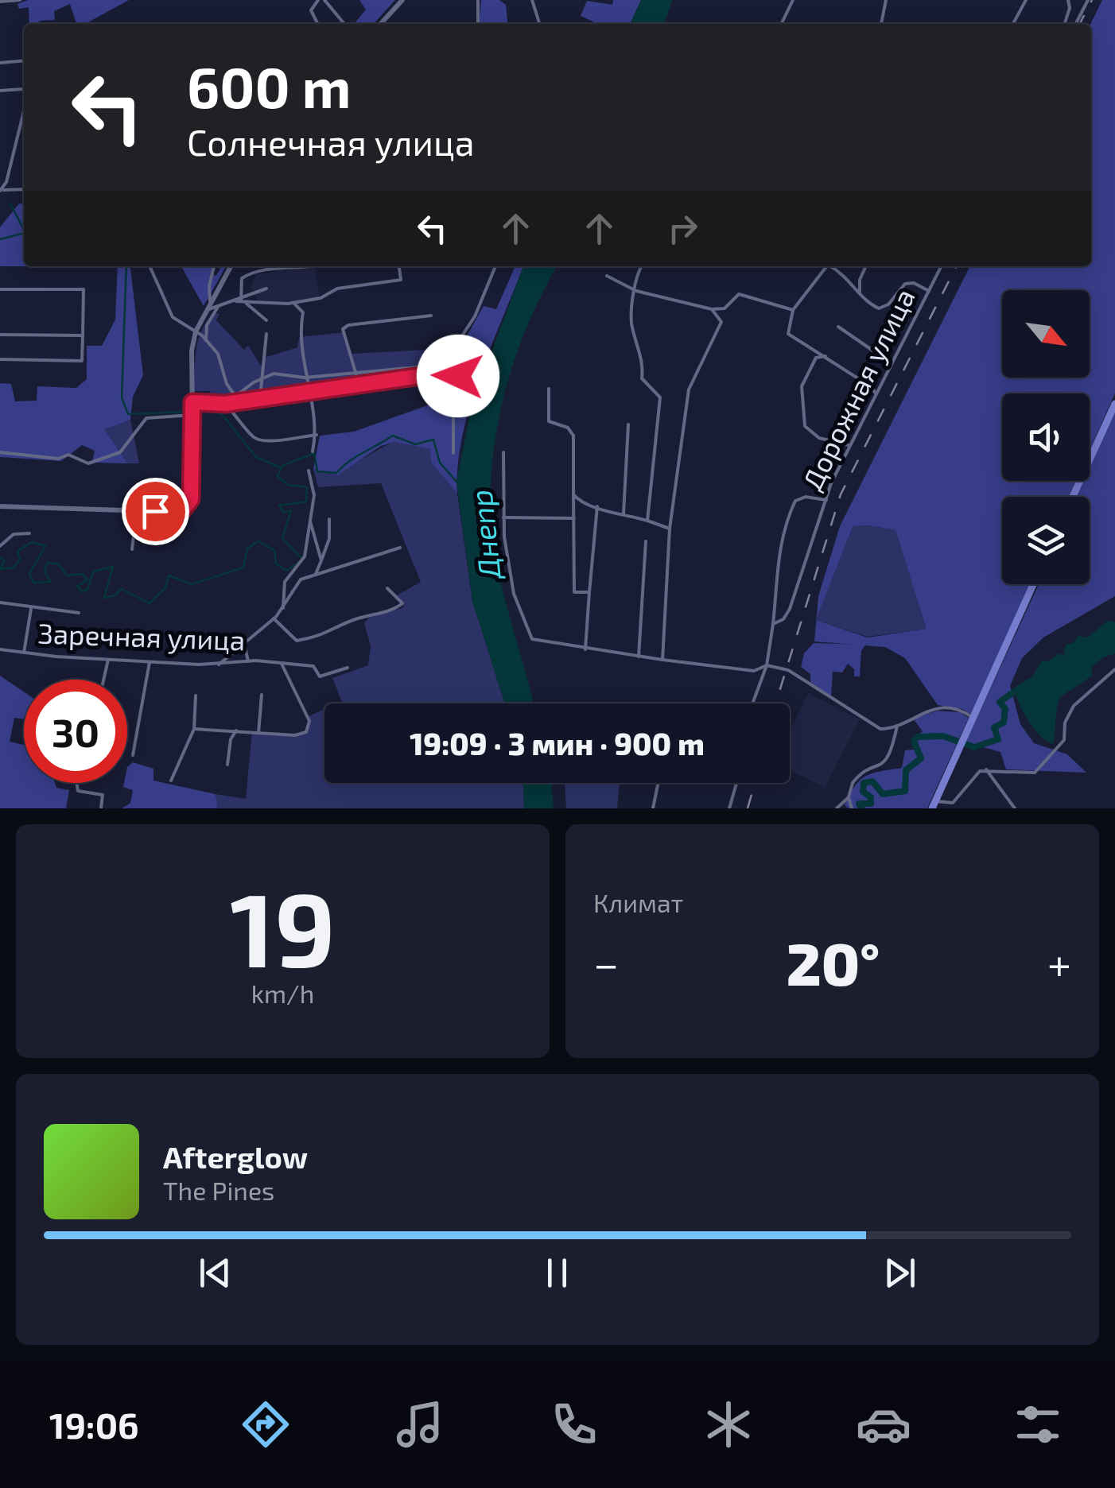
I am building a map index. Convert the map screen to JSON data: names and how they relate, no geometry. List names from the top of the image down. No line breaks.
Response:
{"streets":{"street":["Дорожная улица","Заречная улица"]},"water":["Днепр"],"north":"bottom right","page":{"turn":["600 m","Солнечная улица"],"limit":"30","trip":"19:09 · 3 мин · 900 m","tile":[["19","km/h"],"Климат"],"heat":["−","20°","+"],"song":["Afterglow","The Pines"],"tabs":"19:06"}}
